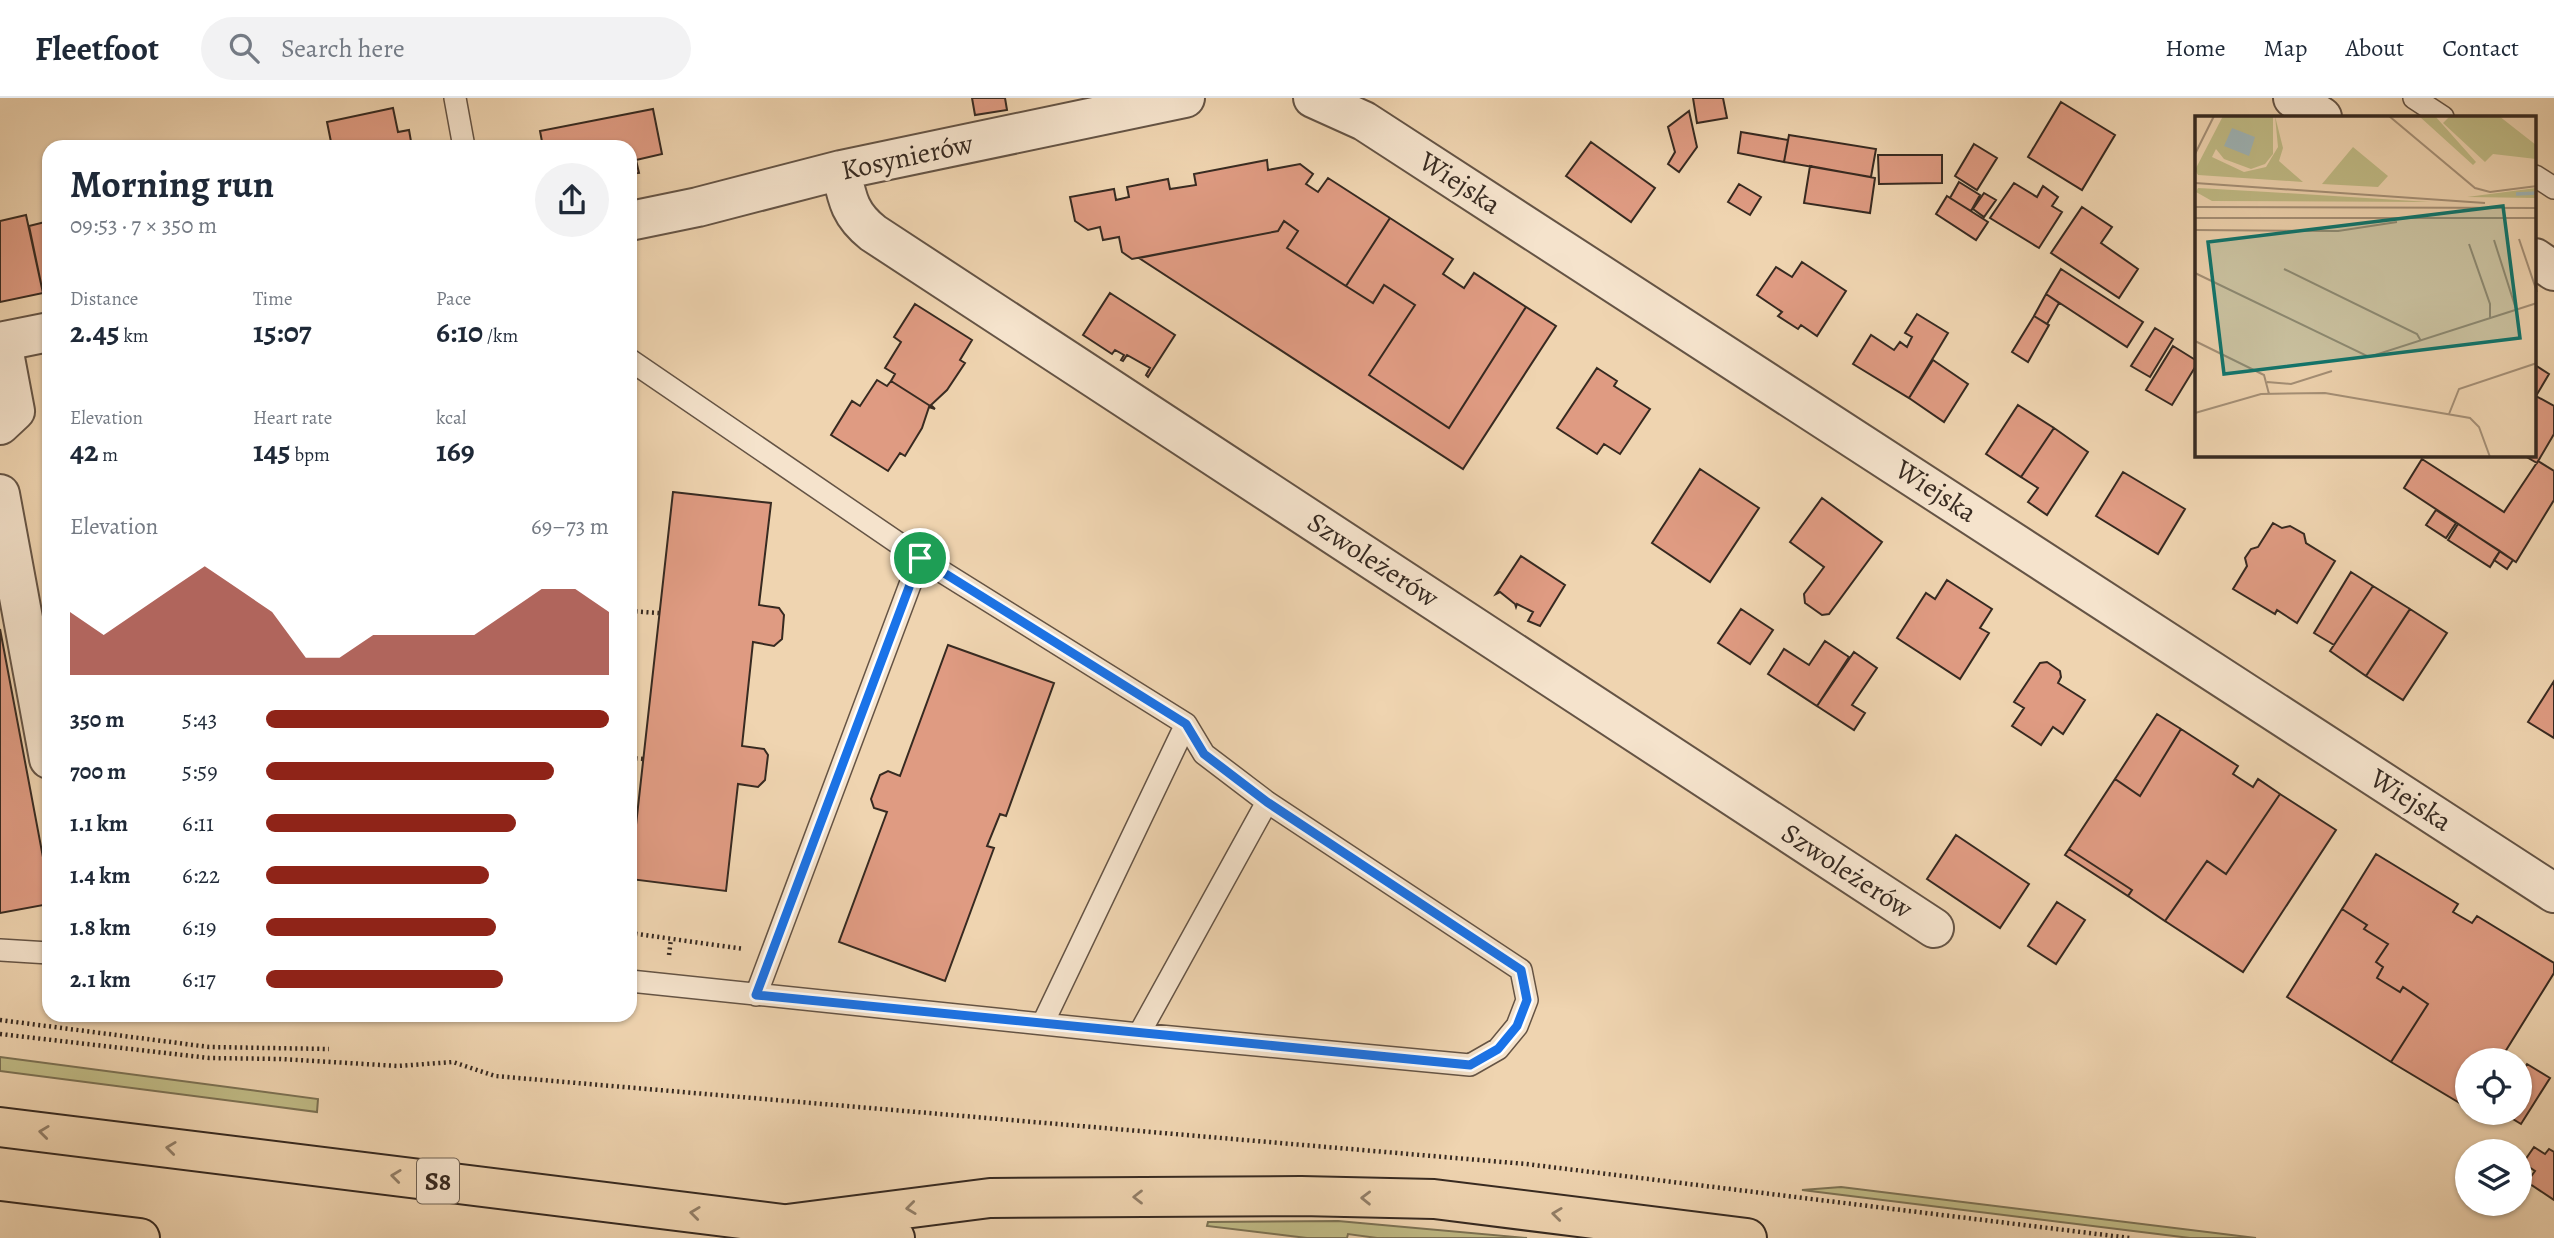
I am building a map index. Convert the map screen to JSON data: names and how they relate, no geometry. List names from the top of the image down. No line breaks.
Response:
{"streets":{"highway":["S8"],"street":["Kosynierów","Wiejska","Szwoleżerów"]},"crossings":[["Kosynierów","Szwoleżerów"]],"page":{"header":"Fleetfoot","search":"Search here","nav":["Home","Map","About","Contact"],"heading":["Morning run","09:53 · 7 × 350 m"],"stats":[["Distance","2.45 km"],["Time","15:07"],["Pace","6:10 /km"],["Elevation","42 m"],["Heart rate","145 bpm"],["kcal","169"]],"chart":["Elevation","69–73 m"],"list":[{"name":"350 m","note":"5:43"},{"name":"700 m","note":"5:59"},{"name":"1.1 km","note":"6:11"},{"name":"1.4 km","note":"6:22"},{"name":"1.8 km","note":"6:19"},{"name":"2.1 km","note":"6:17"}]}}
